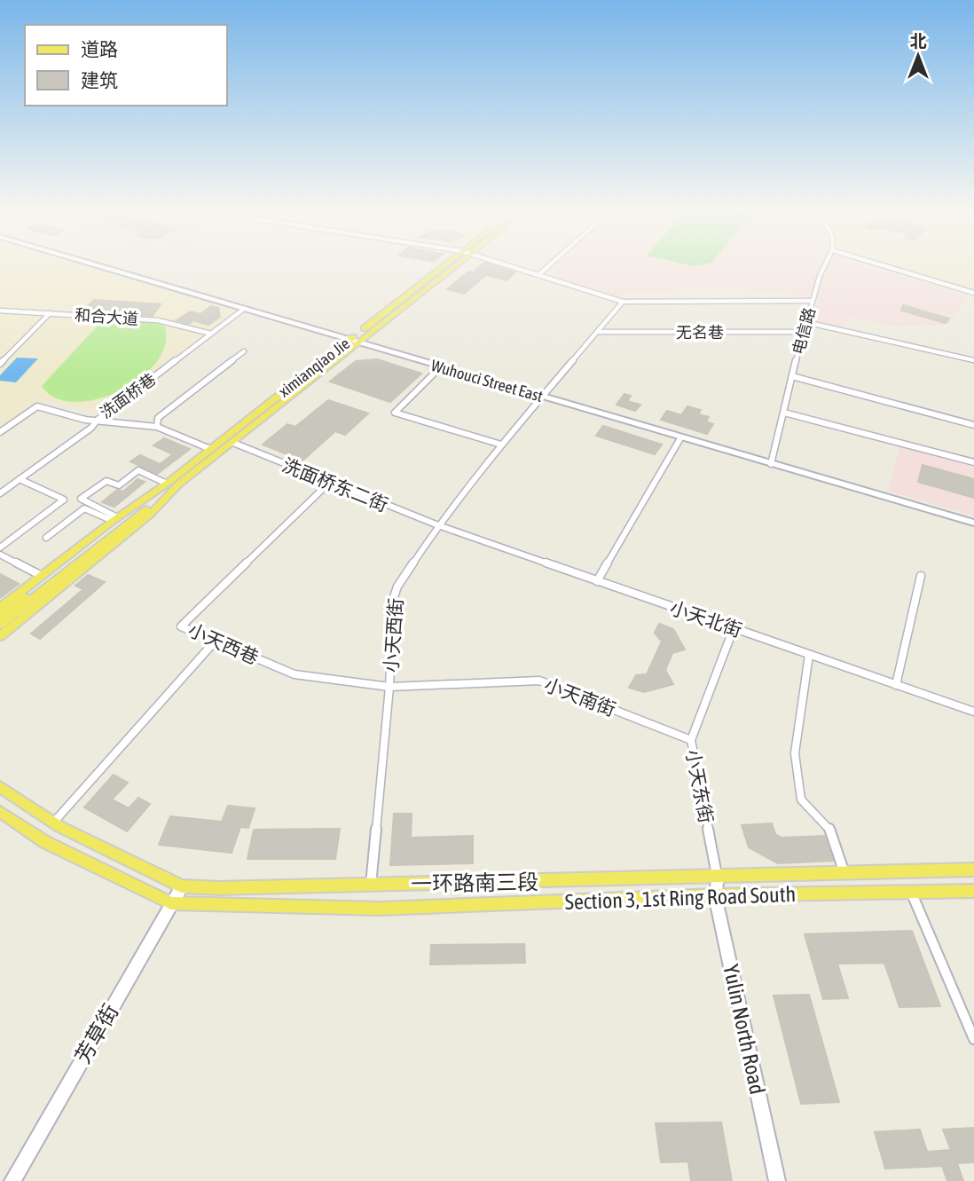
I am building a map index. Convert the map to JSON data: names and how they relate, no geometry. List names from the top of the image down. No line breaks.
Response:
{"streets":{"main road":["ximianqiao Jie","一环路南三段","Section 3, 1st Ring Road South"],"street":["和合大道","电信路","无名巷","Wuhouci Street East","洗面桥巷","洗面桥东二街","小天北街","小天西街","小天西巷","小天南街","小天东街","Yulin North Road","芳草街"]},"crossings":[["和合大道","洗面桥巷"],["电信路","无名巷"],["电信路","Wuhouci Street East"],["无名巷","小天西街"],["ximianqiao Jie","Wuhouci Street East"],["ximianqiao Jie","洗面桥东二街"],["Wuhouci Street East","洗面桥巷"],["Wuhouci Street East","小天西街"],["洗面桥东二街","小天北街"],["洗面桥东二街","小天西街"],["洗面桥东二街","小天西巷"],["小天北街","小天西街"],["小天北街","小天东街"],["小天西街","小天西巷"],["小天西街","小天南街"],["小天西街","一环路南三段"],["小天西巷","小天南街"],["小天南街","小天东街"],["小天东街","一环路南三段"],["小天东街","Yulin North Road"],["一环路南三段","Yulin North Road"],["一环路南三段","芳草街"],["Section 3, 1st Ring Road South","Yulin North Road"],["Section 3, 1st Ring Road South","芳草街"]],"legend":["道路","建筑"],"north":"top"}
